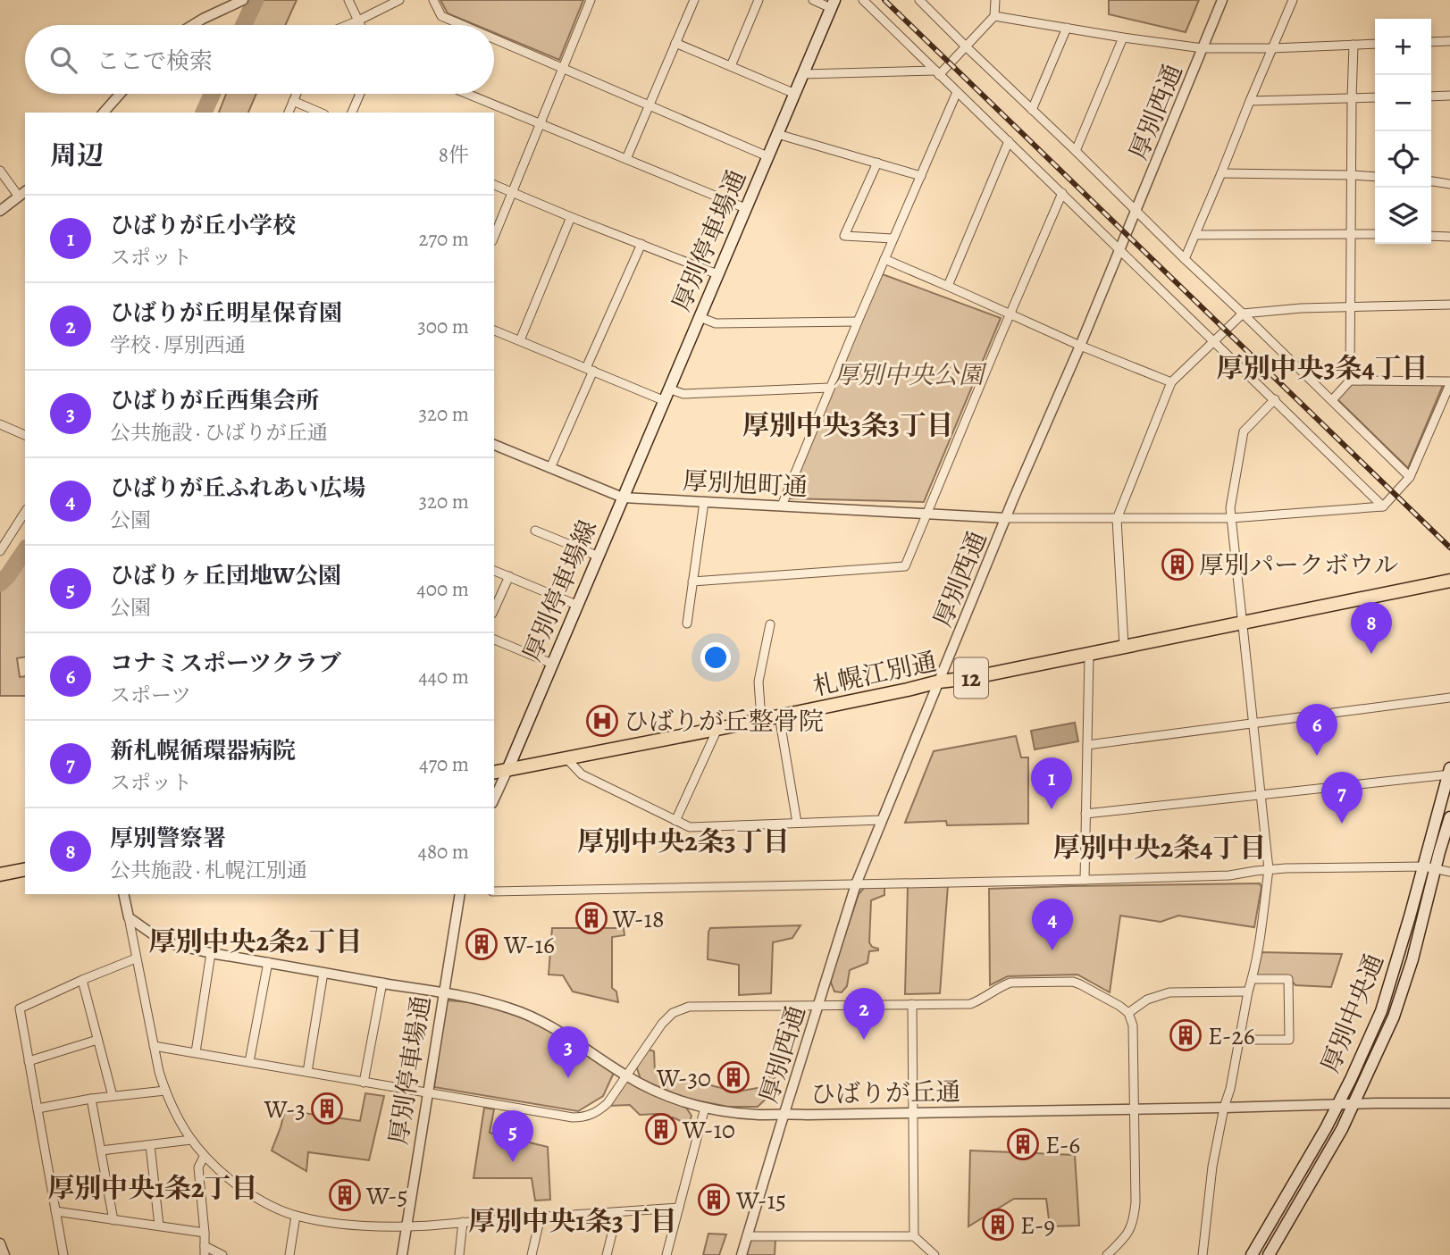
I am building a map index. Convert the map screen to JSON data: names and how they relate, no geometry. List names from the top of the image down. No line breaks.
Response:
{"streets":{"highway":["札幌江別通","12"],"main road":["厚別停車場通","厚別停車場線","厚別中央通"],"street":["厚別西通","厚別旭町通","ひばりが丘通"]},"crossings":[["厚別西通","厚別旭町通"],["厚別西通","札幌江別通"],["厚別西通","ひばりが丘通"],["厚別停車場通","厚別旭町通"],["厚別停車場通","厚別停車場線"],["厚別停車場通","ひばりが丘通"],["厚別旭町通","厚別停車場線"],["厚別停車場線","札幌江別通"],["厚別中央通","ひばりが丘通"]],"districts":["厚別中央3条4丁目","厚別中央3条3丁目","厚別中央2条3丁目","厚別中央2条4丁目","厚別中央2条2丁目","厚別中央1条2丁目","厚別中央1条3丁目"],"parks":["厚別中央公園"],"places":{"building":["厚別パークボウル","W-18","W-16","E-26","W-30","W-3","W-10","E-6","W-5","W-15","E-9"],"hospital":["ひばりが丘整骨院"]},"page":{"map_buttons":["+","−"],"search":"ここで検索","heading":["周辺","8件"],"list":[{"mark":"1","name":"ひばりが丘小学校","note":"スポット","value":"270 m"},{"mark":"2","name":"ひばりが丘明星保育園","note":"学校 · 厚別西通","value":"300 m"},{"mark":"3","name":"ひばりが丘西集会所","note":"公共施設 · ひばりが丘通","value":"320 m"},{"mark":"4","name":"ひばりが丘ふれあい広場","note":"公園","value":"320 m"},{"mark":"5","name":"ひばりヶ丘団地W公園","note":"公園","value":"400 m"},{"mark":"6","name":"コナミスポーツクラブ","note":"スポーツ","value":"440 m"},{"mark":"7","name":"新札幌循環器病院","note":"スポット","value":"470 m"},{"mark":"8","name":"厚別警察署","note":"公共施設 · 札幌江別通","value":"480 m"}],"pins":["8","6","1","7","4","2","3","5"]}}
